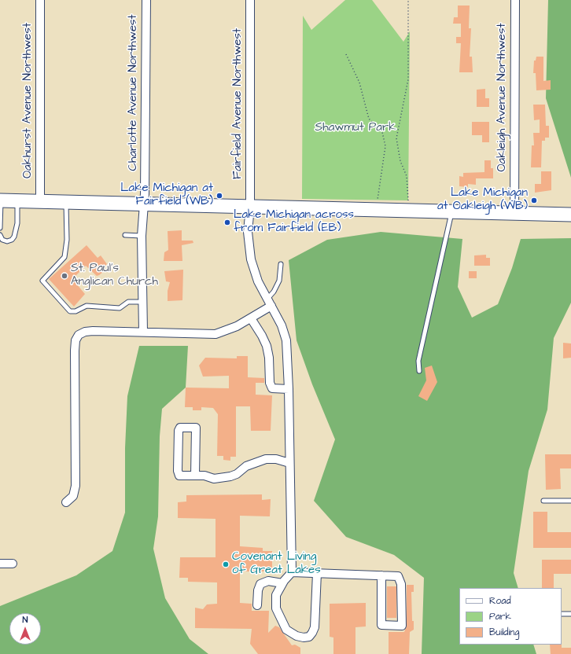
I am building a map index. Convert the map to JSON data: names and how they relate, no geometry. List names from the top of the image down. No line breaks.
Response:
{"streets":{"street":["Charlotte Avenue Northwest","Oakleigh Avenue Northwest","Oakhurst Avenue Northwest","Fairfield Avenue Northwest"]},"parks":["Shawmut Park"],"places":["Lake Michigan at Fairfield (WB)","Lake Michigan at Oakleigh (WB)","Lake Michigan across from Fairfield (EB)","St. Paul's Anglican Church","Covenant Living of Great Lakes"],"legend":["Road","Park","Building"],"north":"top"}
